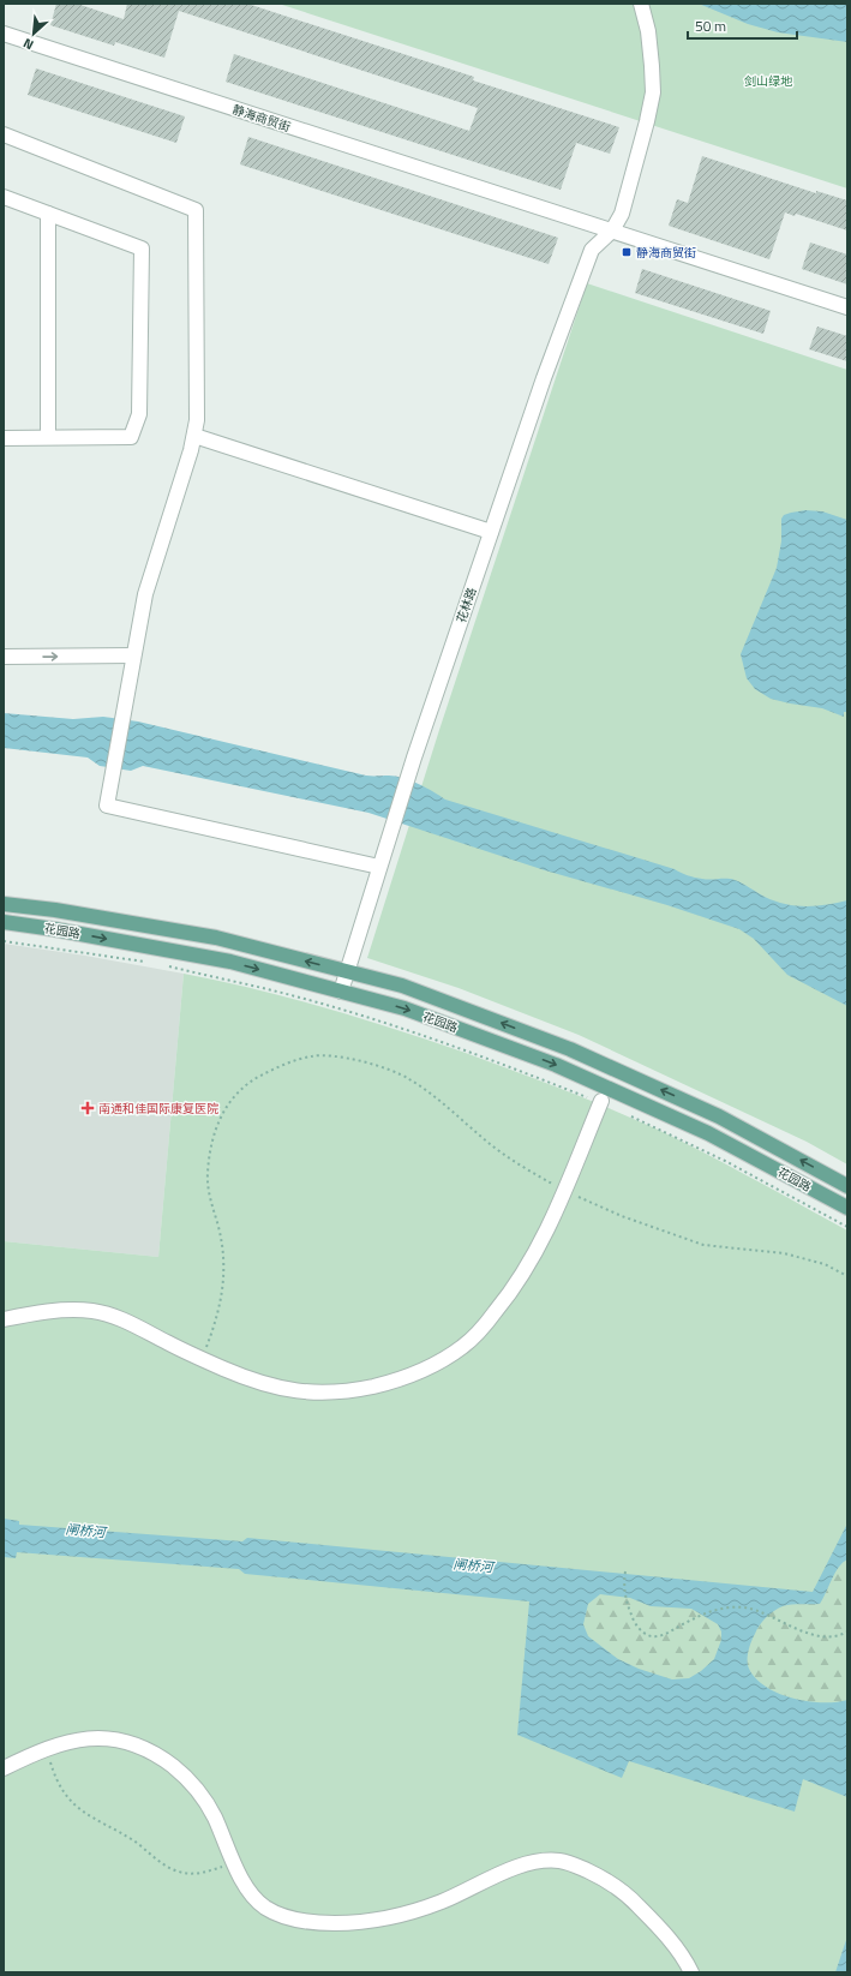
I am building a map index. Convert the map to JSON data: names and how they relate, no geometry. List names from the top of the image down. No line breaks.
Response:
{"streets":{"main road":["花园路"],"street":["静海商贸街","花林路"]},"crossings":[["静海商贸街","花林路"],["花林路","花园路"]],"water":["闸桥河"],"parks":["剑山绿地"],"places":{"transit":["静海商贸街"],"health":["南通和佳国际康复医院"]},"scale_bar":"50 m","north":"bottom left"}
